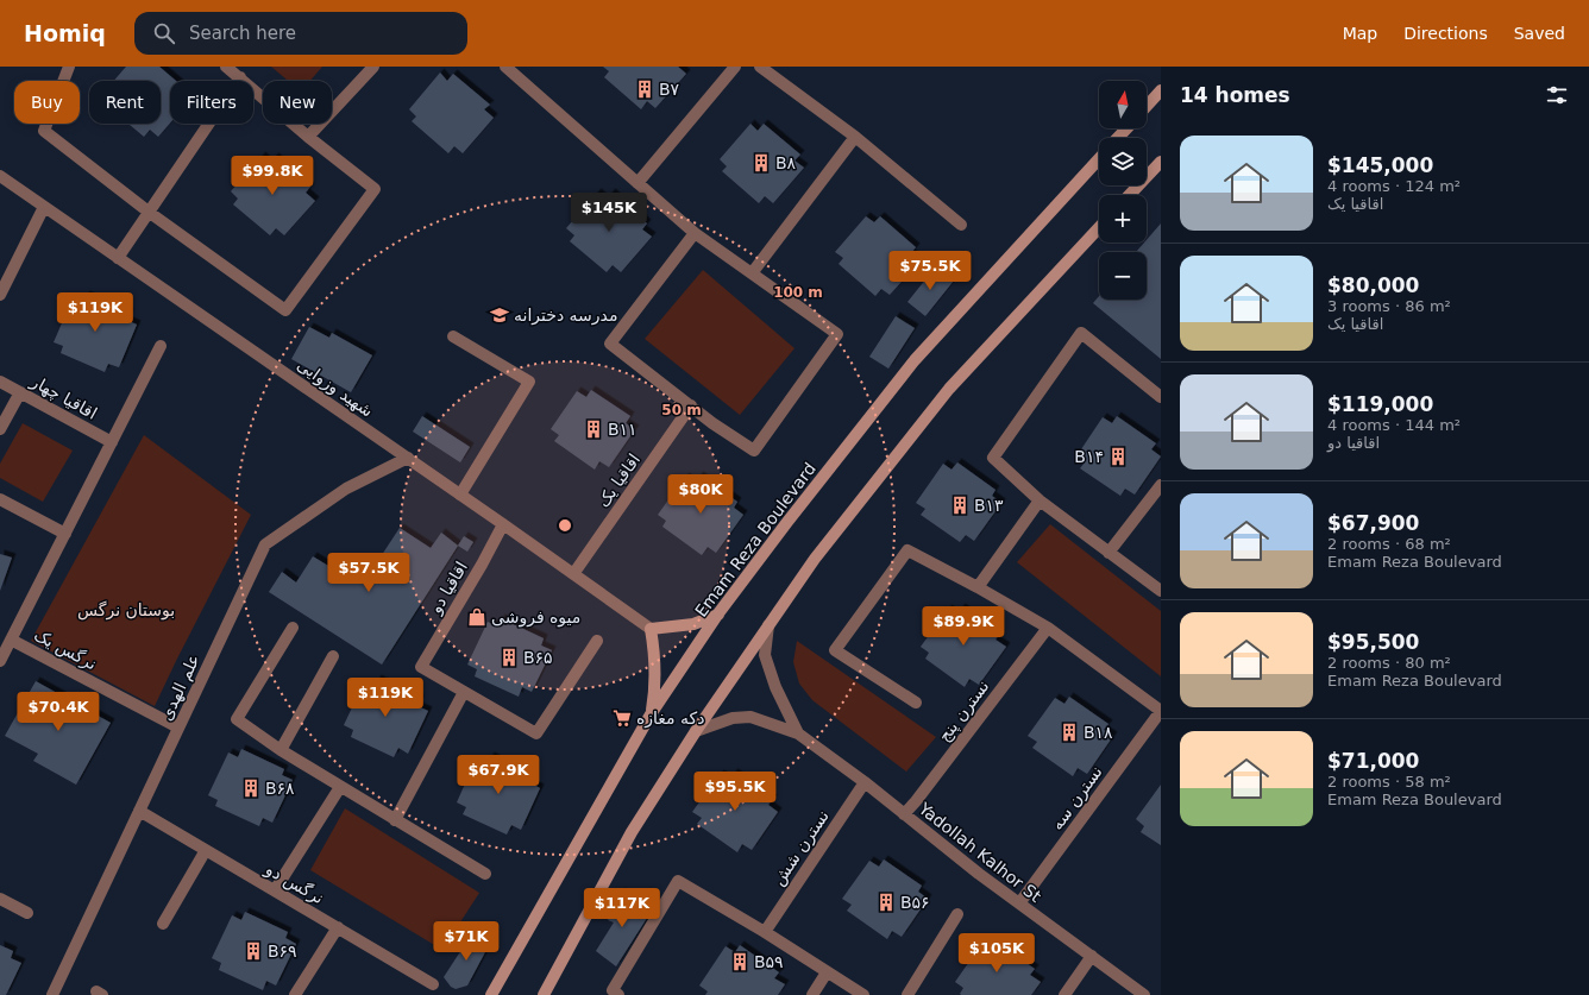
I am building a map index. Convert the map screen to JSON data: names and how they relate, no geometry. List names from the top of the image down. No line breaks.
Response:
{"streets":{"street":["شهید وزوایی","اقاقیا چهار","اقاقیا یک","Emam Reza Boulevard","اقاقیا دو","نرگس یک","علم الهدی","نسترن پنج","نسترن سه","نسترن شش","Yadollah Kalhor St","نرگس دو"]},"crossings":[["شهید وزوایی","اقاقیا یک"],["شهید وزوایی","اقاقیا دو"],["شهید وزوایی","علم الهدی"],["نرگس یک","علم الهدی"],["علم الهدی","نرگس دو"],["نسترن پنج","Yadollah Kalhor St"],["نسترن سه","Yadollah Kalhor St"],["نسترن شش","Yadollah Kalhor St"]],"parks":["بوستان نرگس"],"places":{"building":["B۷","B۸","B۱۱","B۱۴","B۱۳","B۶۵","B۱۸","B۶۸","B۵۶","B۶۹","B۵۹"],"school or university":["مدرسه دخترانه"],"shop":["میوه فروشی"],"supermarket":["دکه مغازه"]},"north":"top","page":{"header":"Homiq","search":"Search here","nav":["Map","Directions","Saved"],"heading":"14 homes","map_buttons":["+","−"],"chip":["Buy","Rent","Filters","New"],"list":[{"name":"$145,000","note":"4 rooms · 124 m² · اقاقیا یک"},{"name":"$80,000","note":"3 rooms · 86 m² · اقاقیا یک"},{"name":"$119,000","note":"4 rooms · 144 m² · اقاقیا دو"},{"name":"$67,900","note":"2 rooms · 68 m² · Emam Reza Boulevard"},{"name":"$95,500","note":"2 rooms · 80 m² · Emam Reza Boulevard"},{"name":"$71,000","note":"2 rooms · 58 m² · Emam Reza Boulevard"}],"price":["$99.8K","$145K","$75.5K","$119K","$80K","$57.5K","$89.9K","$119K","$70.4K","$67.9K","$95.5K","$117K","$71K","$105K"]},"rings":["100 m","50 m"]}
